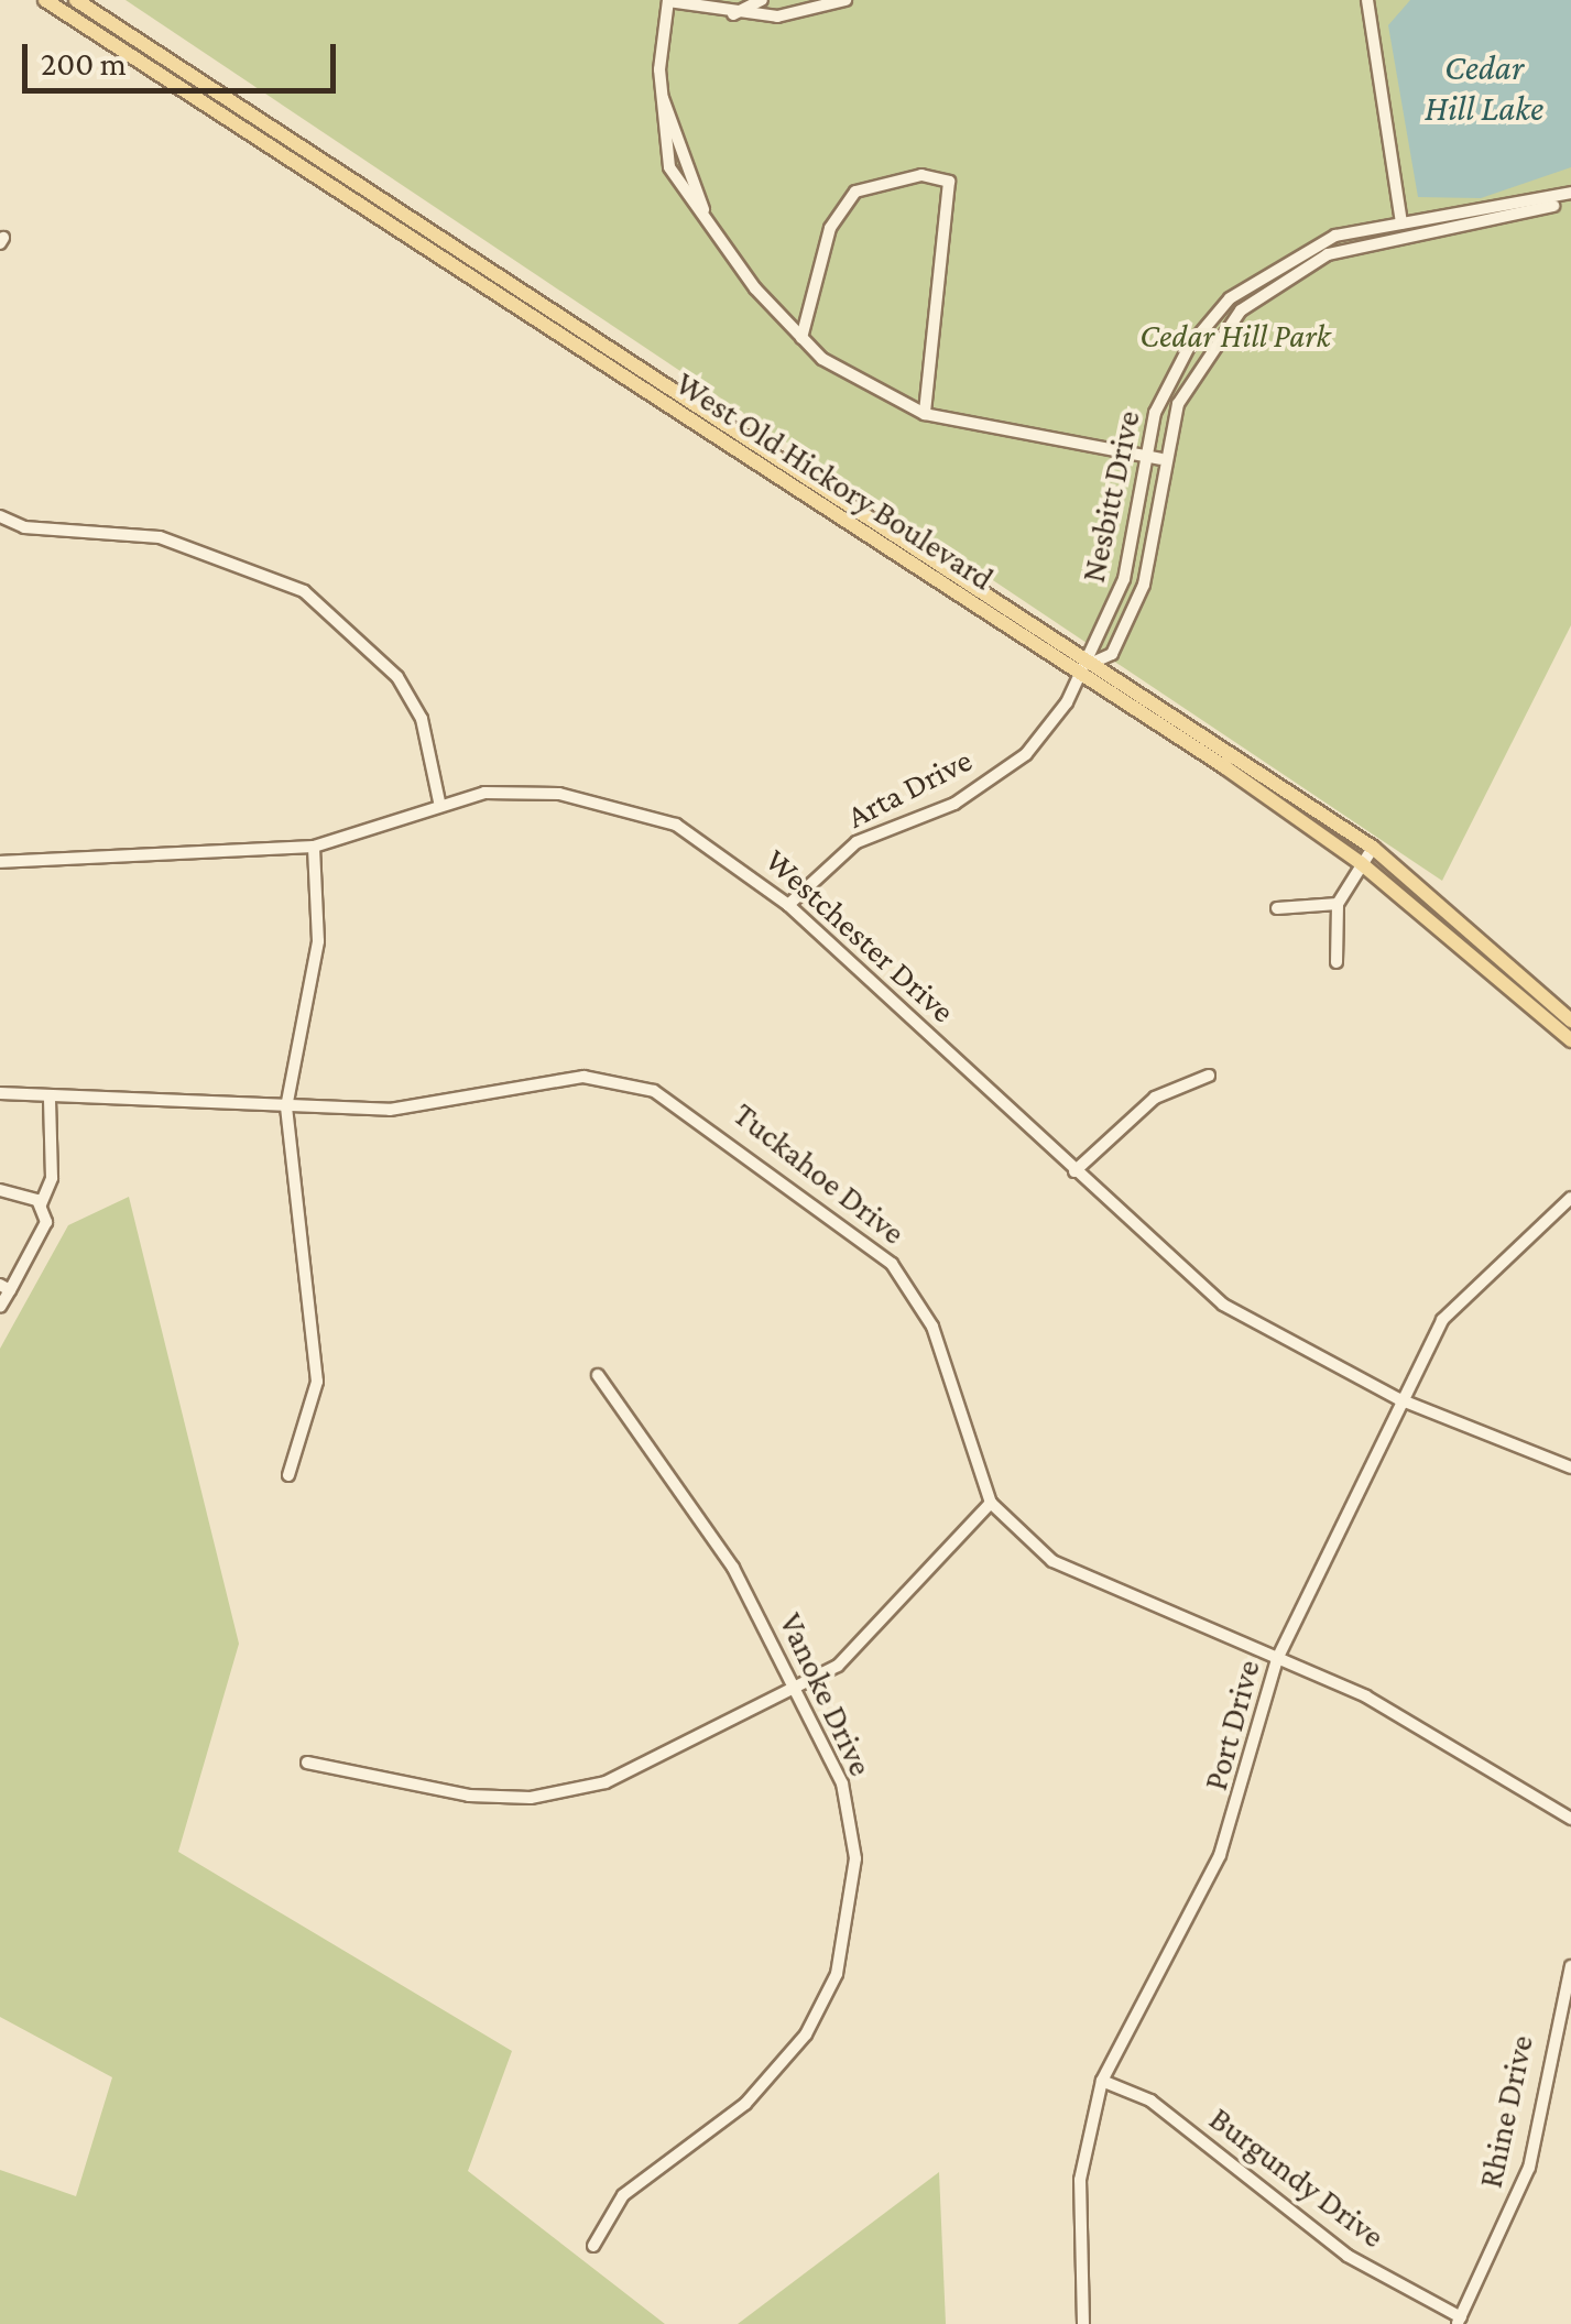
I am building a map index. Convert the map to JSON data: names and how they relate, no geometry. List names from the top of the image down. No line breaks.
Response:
{"streets":{"main road":["West Old Hickory Boulevard"],"street":["Nesbitt Drive","Arta Drive","Westchester Drive","Tuckahoe Drive","Vanoke Drive","Port Drive","Rhine Drive","Burgundy Drive"]},"crossings":[["West Old Hickory Boulevard","Nesbitt Drive"],["West Old Hickory Boulevard","Arta Drive"],["Nesbitt Drive","Arta Drive"],["Arta Drive","Westchester Drive"],["Westchester Drive","Port Drive"],["Port Drive","Burgundy Drive"],["Rhine Drive","Burgundy Drive"]],"water":["Cedar Hill Lake"],"parks":["Cedar Hill Park"],"scale_bar":"200 m"}
